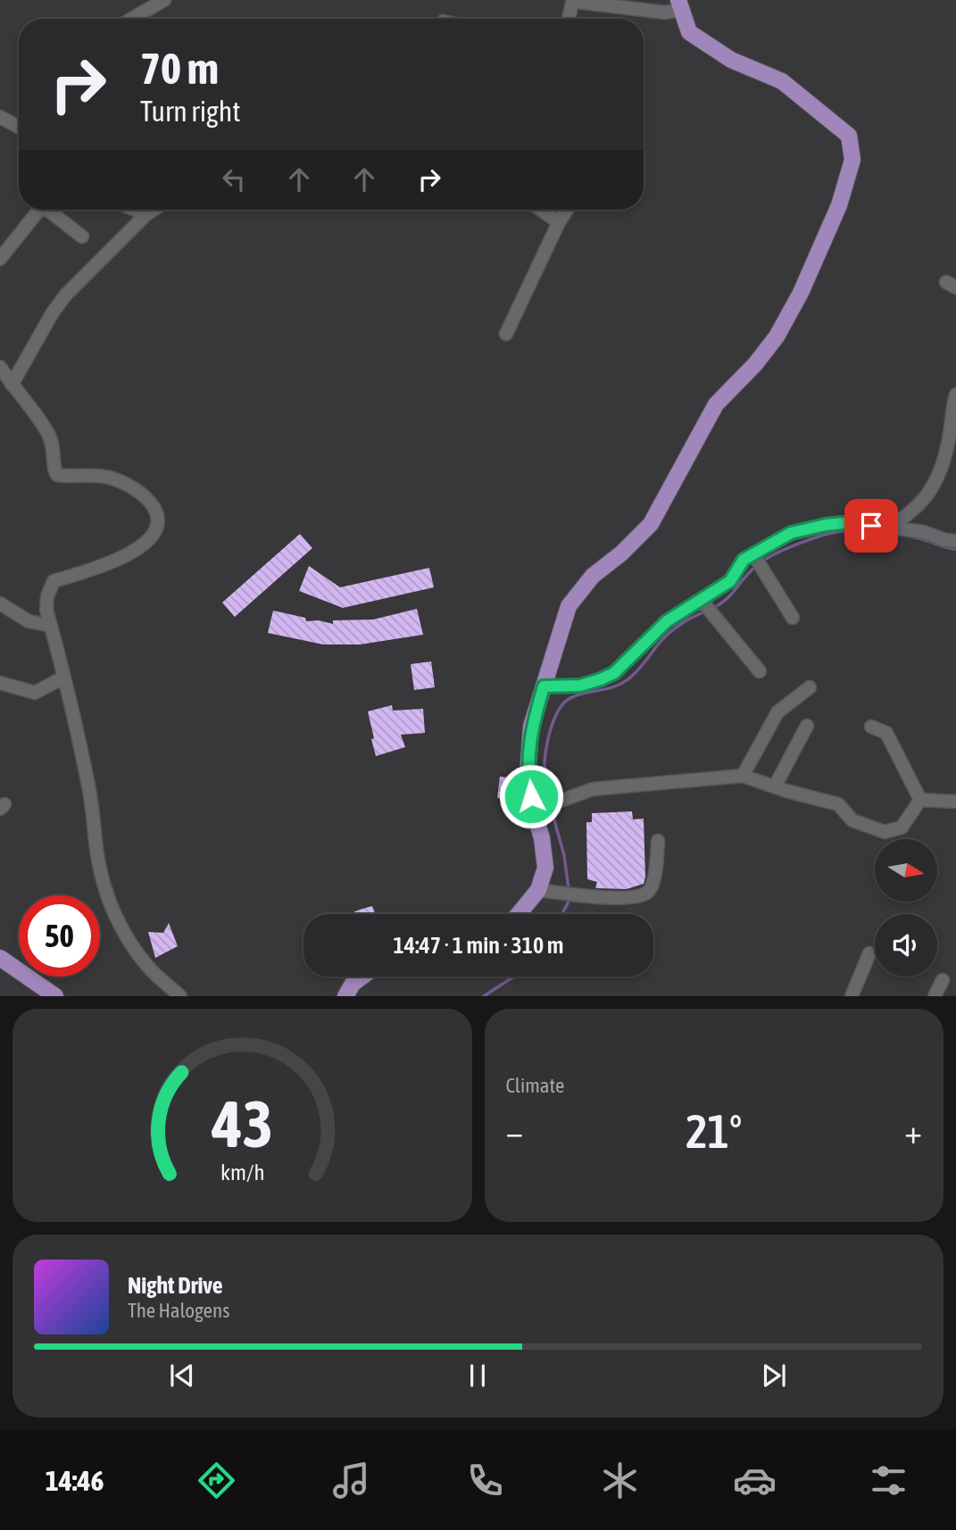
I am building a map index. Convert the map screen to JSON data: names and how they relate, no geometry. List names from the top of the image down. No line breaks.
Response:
{"north":"right","page":{"turn":["70 m","Turn right"],"limit":"50","trip":"14:47 · 1 min · 310 m","tile":"Climate","heat":["−","21°","+"],"song":["Night Drive","The Halogens"],"tabs":"14:46","gauge":["43","km/h"]}}
